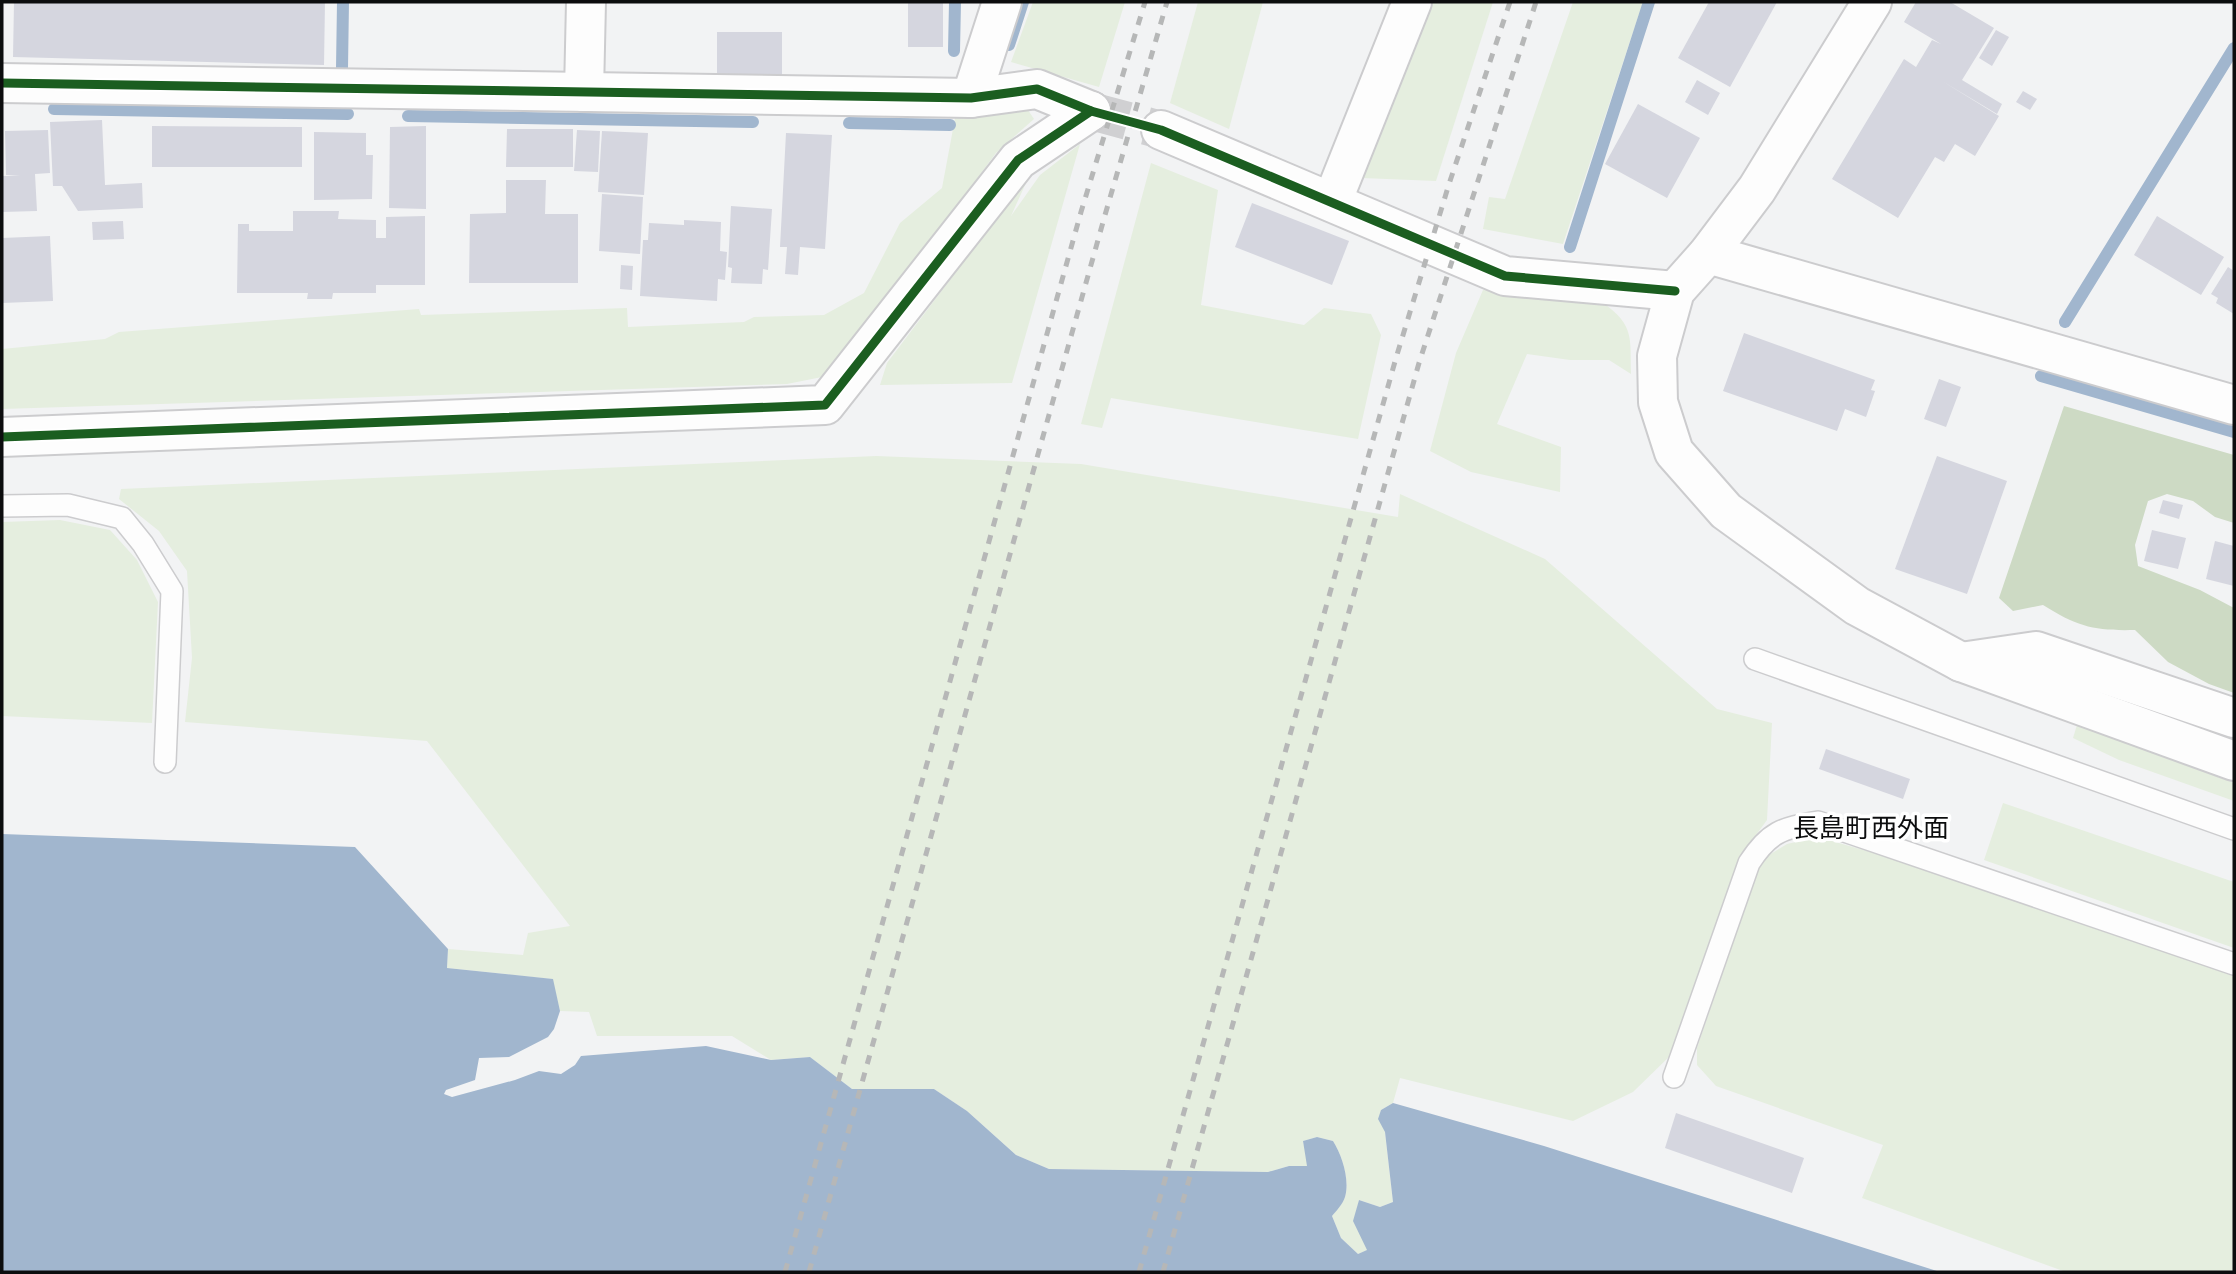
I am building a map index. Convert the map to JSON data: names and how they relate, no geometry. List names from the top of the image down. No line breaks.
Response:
{"districts":["長島町西外面"]}
